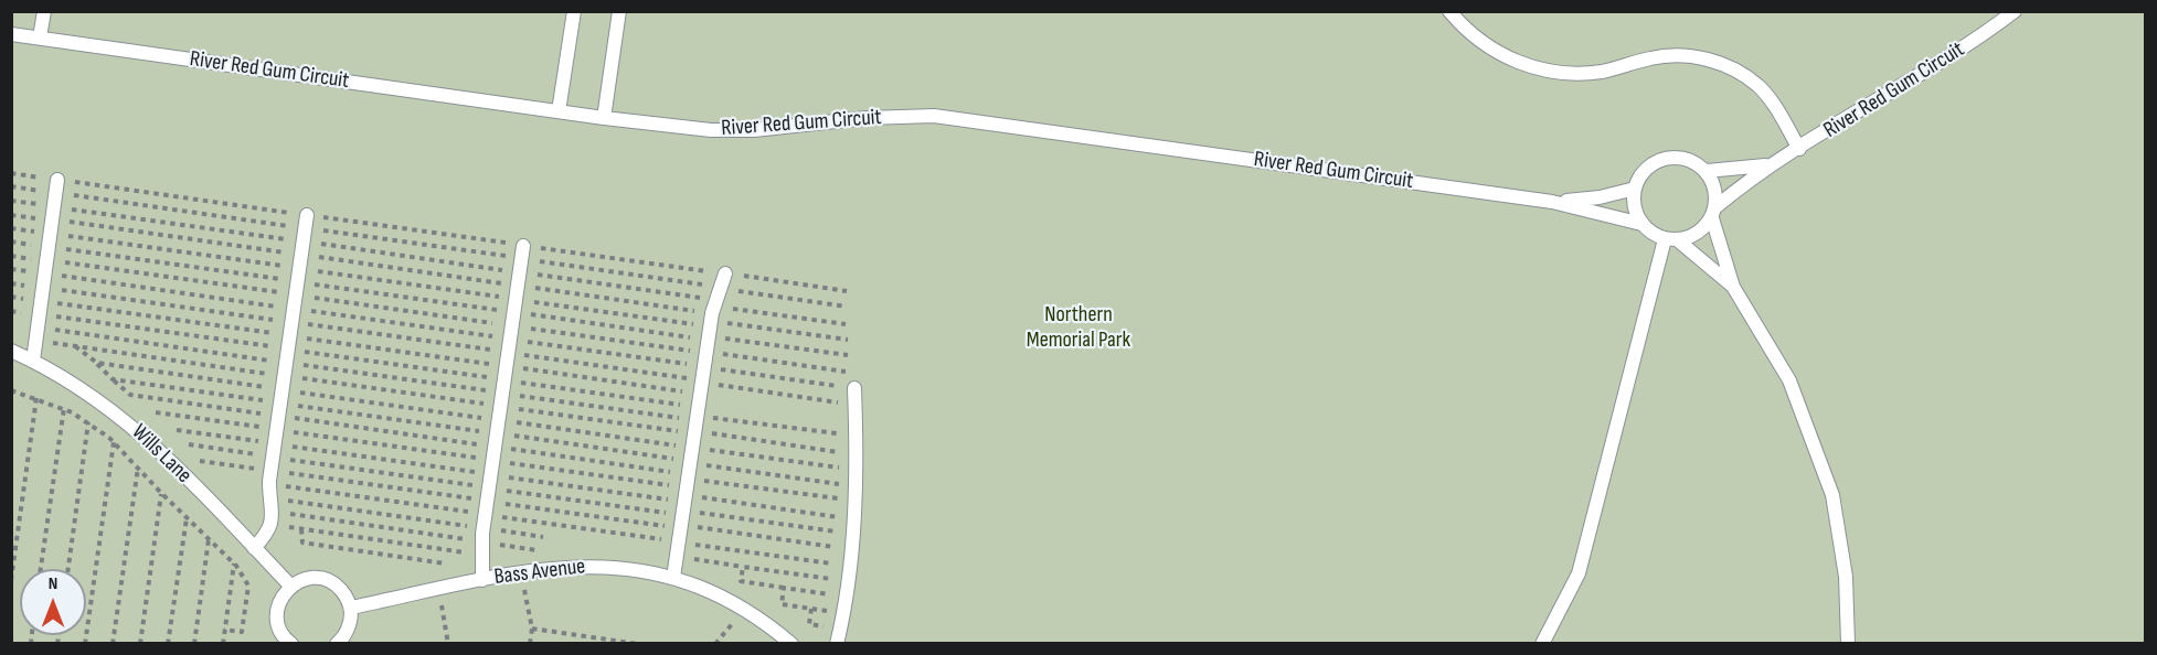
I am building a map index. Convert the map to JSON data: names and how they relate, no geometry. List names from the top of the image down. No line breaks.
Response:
{"streets":{"lane":["River Red Gum Circuit","Wills Lane","Bass Avenue"]},"parks":["Northern Memorial Park"],"north":"top"}
